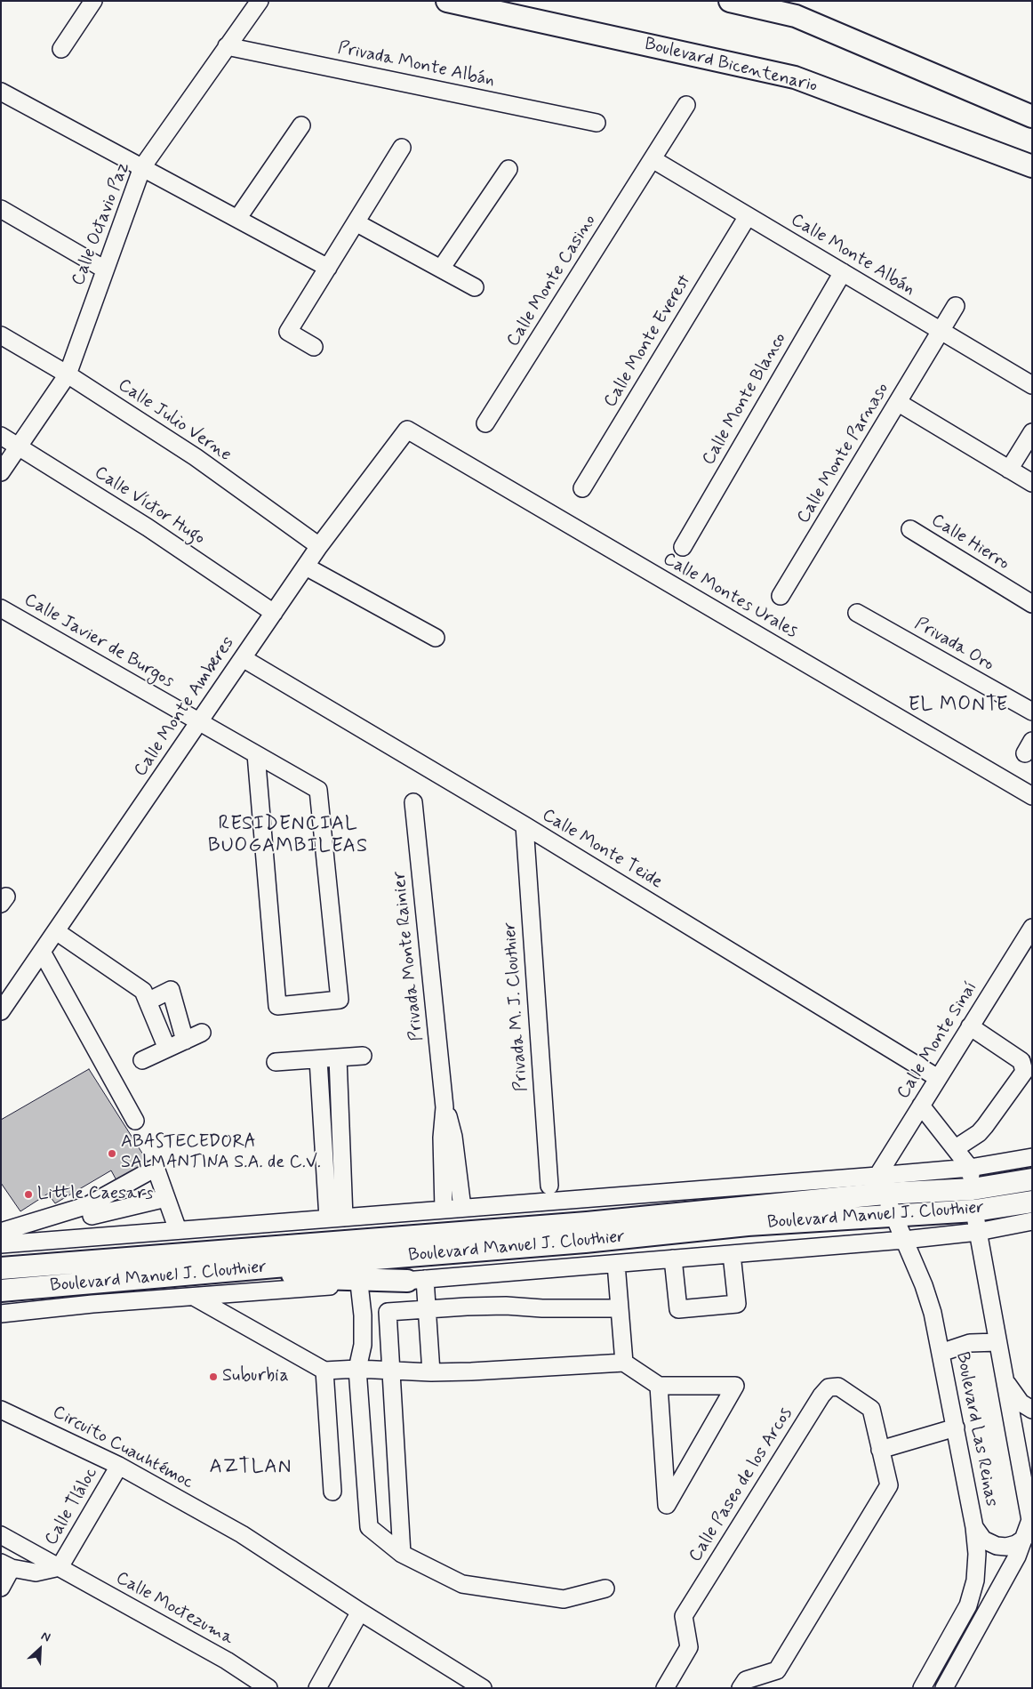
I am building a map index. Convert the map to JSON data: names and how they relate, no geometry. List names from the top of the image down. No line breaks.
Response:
{"streets":{"main road":["Boulevard Bicentenario","Boulevard Manuel J. Clouthier"],"street":["Privada Monte Albán","Calle Octavio Paz","Calle Monte Albán","Calle Monte Casino","Calle Monte Everest","Calle Monte Blanco","Calle Julio Verne","Calle Monte Parnaso","Calle Víctor Hugo","Calle Hierro","Calle Montes Urales","Calle Javier de Burgos","Privada Oro","Calle Monte Amberes","Calle Monte Teide","Privada Monte Rainier","Privada M. J. Clouthier","Calle Monte Sinaí","Boulevard Las Reinas","Circuito Cuauhtémoc","Calle Paseo de los Arcos","Calle Tláloc","Calle Moctezuma"]},"crossings":[["Privada Monte Albán","Calle Octavio Paz"],["Calle Octavio Paz","Calle Julio Verne"],["Calle Octavio Paz","Calle Víctor Hugo"],["Calle Monte Albán","Calle Monte Casino"],["Calle Monte Albán","Calle Monte Everest"],["Calle Monte Albán","Calle Monte Blanco"],["Calle Monte Albán","Calle Monte Parnaso"],["Calle Julio Verne","Calle Monte Amberes"],["Calle Víctor Hugo","Calle Monte Amberes"],["Calle Montes Urales","Calle Monte Amberes"],["Calle Javier de Burgos","Calle Monte Amberes"],["Calle Monte Amberes","Calle Monte Teide"],["Calle Monte Teide","Privada M. J. Clouthier"],["Calle Monte Teide","Calle Monte Sinaí"],["Calle Monte Sinaí","Boulevard Manuel J. Clouthier"],["Calle Monte Sinaí","Boulevard Las Reinas"],["Boulevard Manuel J. Clouthier","Boulevard Las Reinas"],["Circuito Cuauhtémoc","Calle Tláloc"],["Calle Tláloc","Calle Moctezuma"]],"districts":["EL MONTE","RESIDENCIAL BUOGAMBILEAS","AZTLAN"],"places":["ABASTECEDORA SALMANTINA S.A. de C.V.","Little Caesars","Suburbia"],"north":"top right"}
